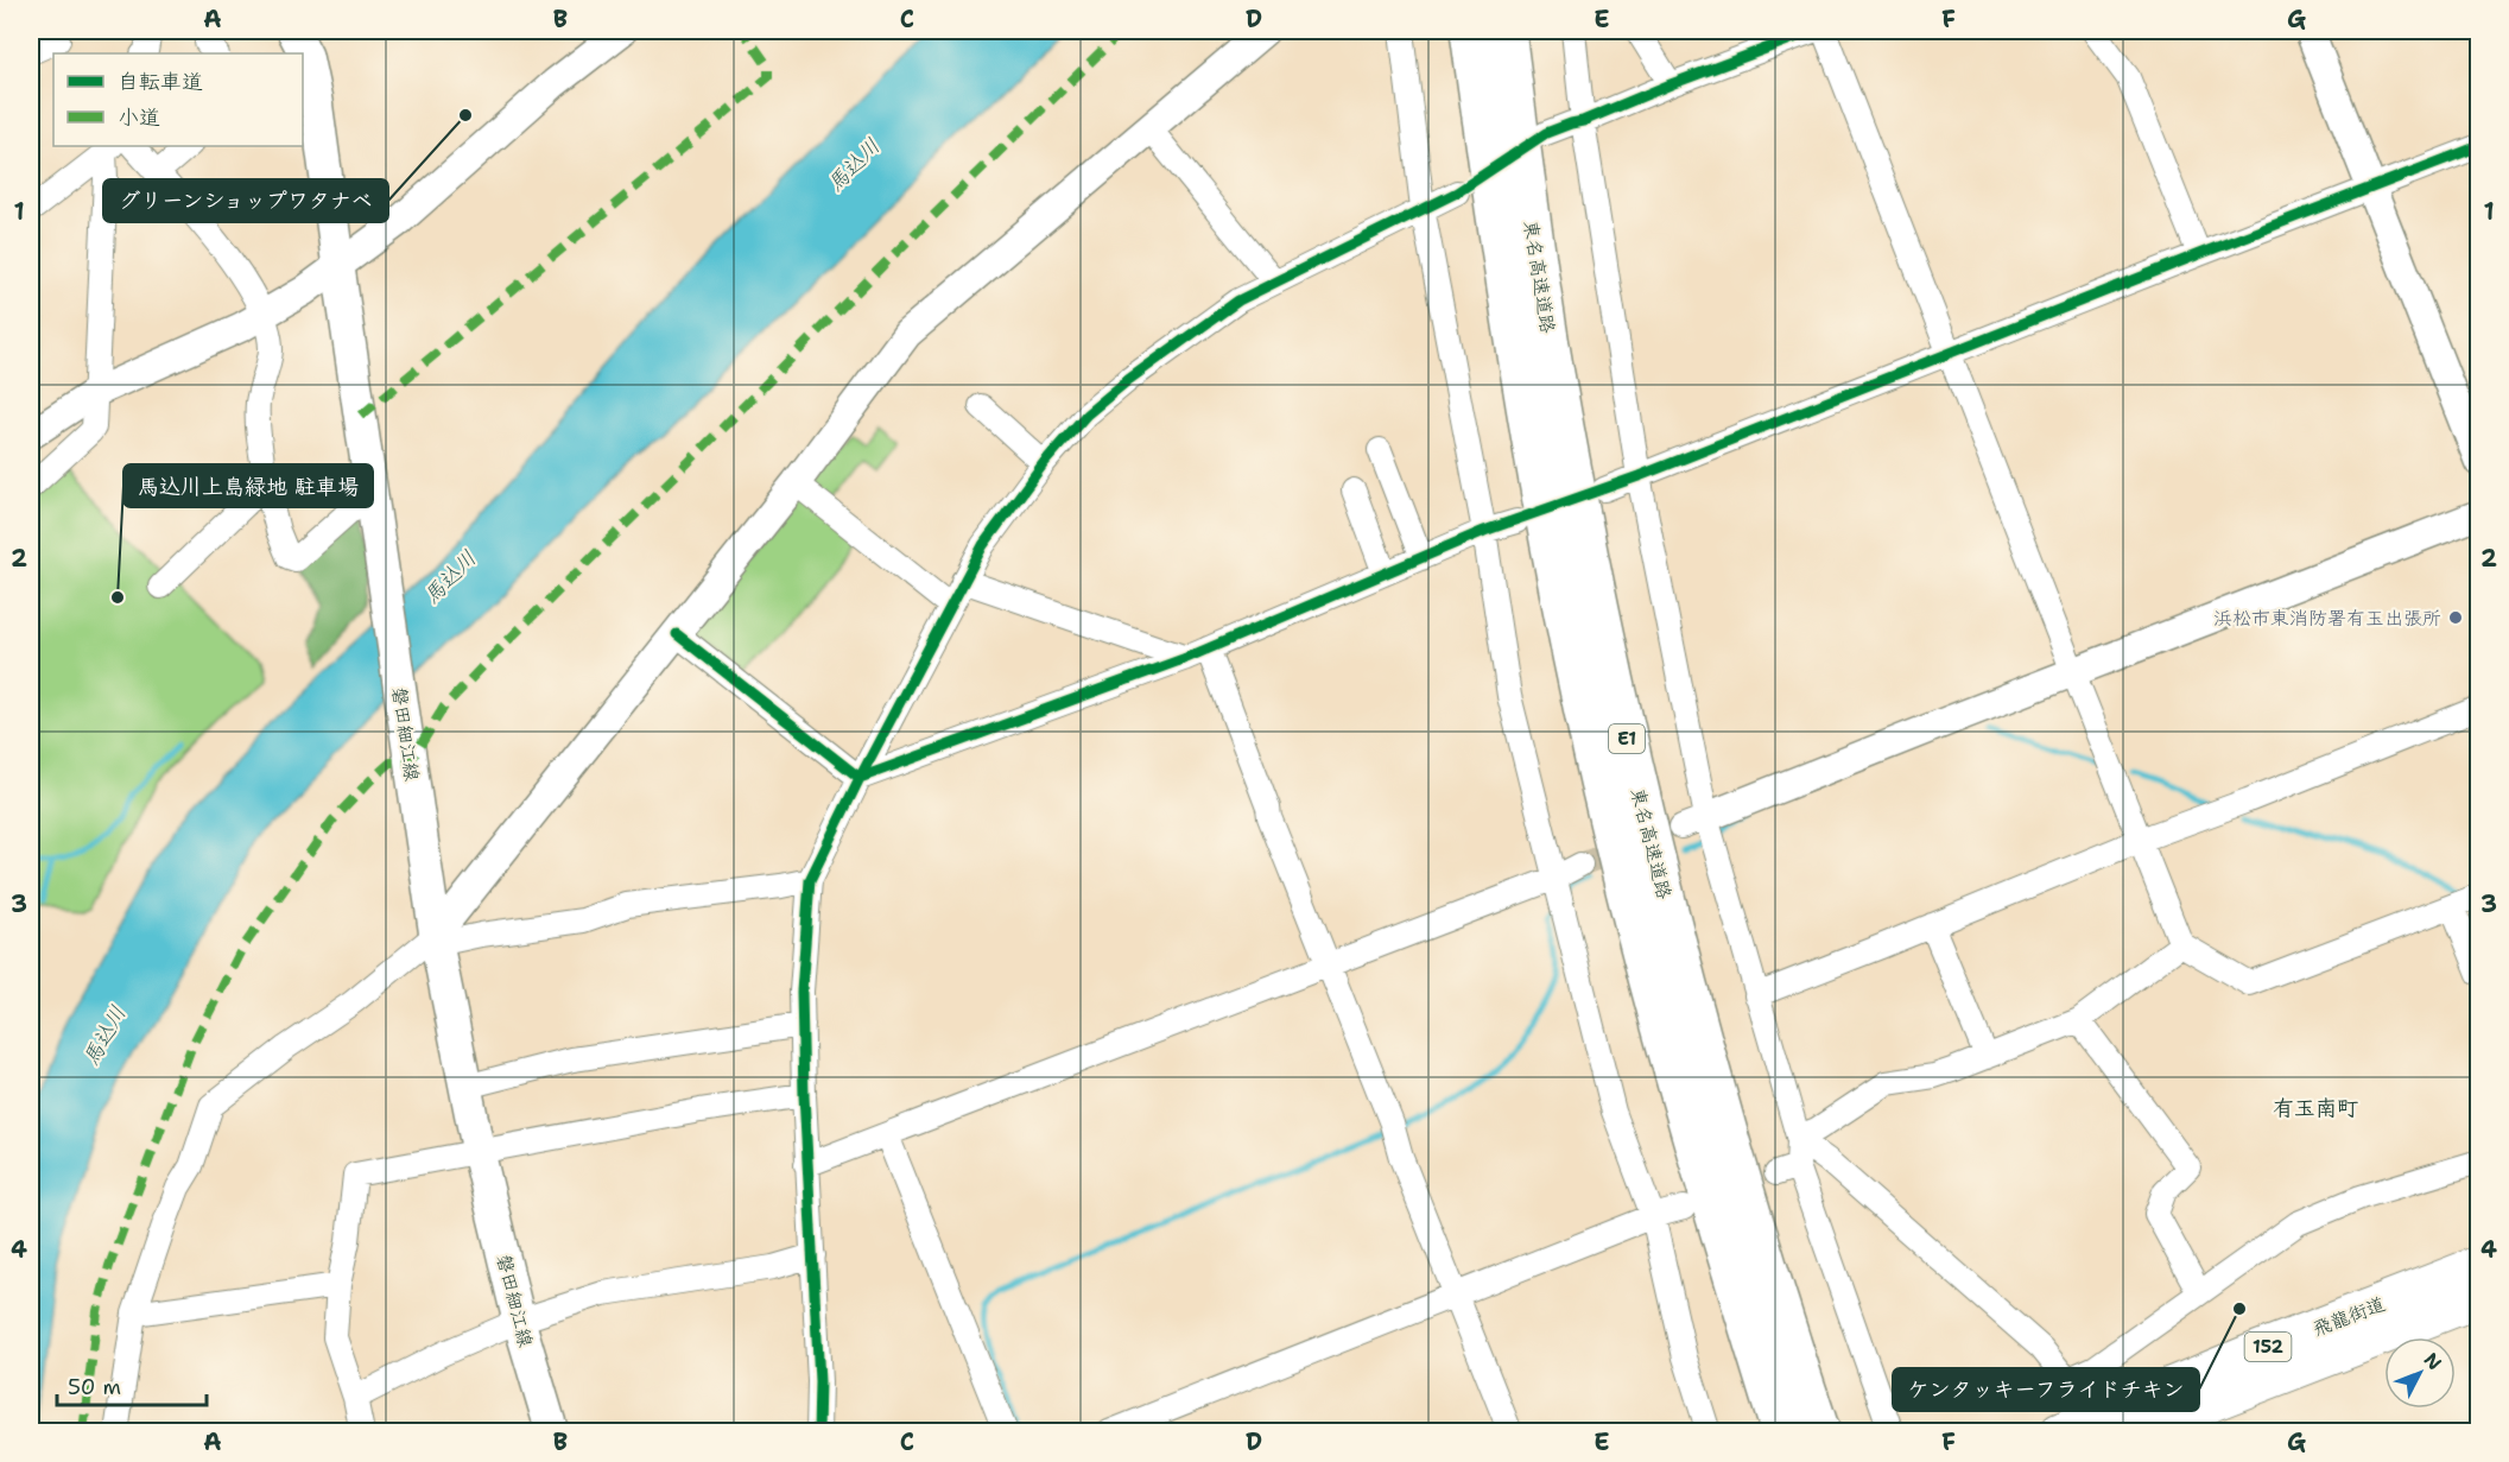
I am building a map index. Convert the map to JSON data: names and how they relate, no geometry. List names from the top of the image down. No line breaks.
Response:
{"streets":{"highway":["東名高速道路","E1","飛龍街道","152"],"main road":["磐田細江線"]},"districts":["有玉南町"],"water":["馬込川"],"places":["グリーンショップワタナベ","馬込川上島緑地 駐車場","浜松市東消防署有玉出張所","ケンタッキーフライドチキン"],"legend":["自転車道","小道"],"scale_bar":"50 m","north":"top right","grid":{"columns":["A","B","C","D","E","F","G"],"rows":["1","2","3","4"]}}
